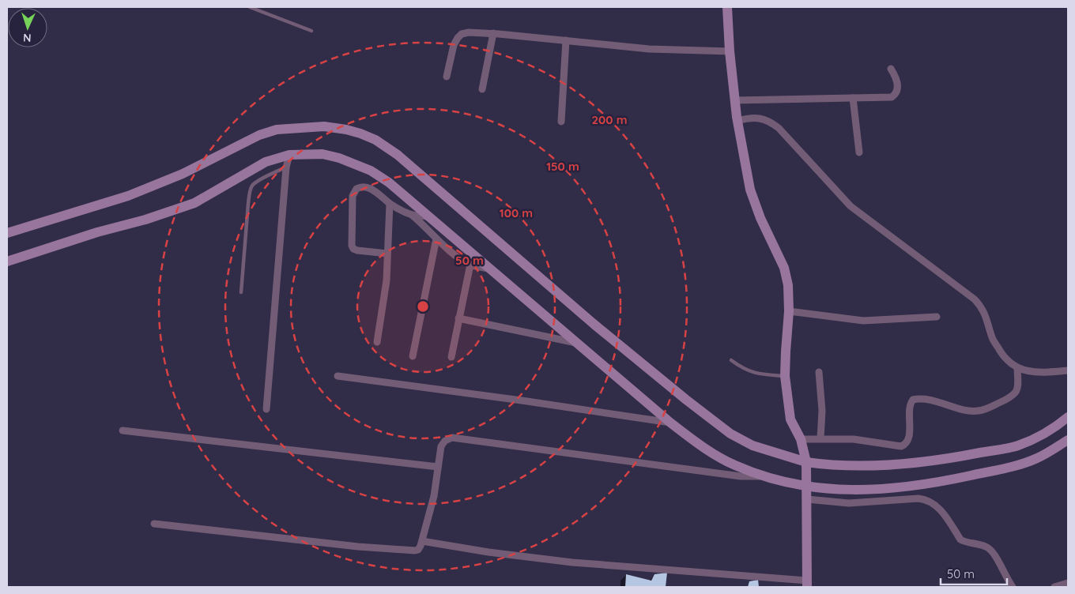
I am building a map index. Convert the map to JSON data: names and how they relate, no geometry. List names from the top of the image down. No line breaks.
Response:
{"scale_bar":"50 m","north":"bottom","rings":["200 m","150 m","100 m","50 m"]}
